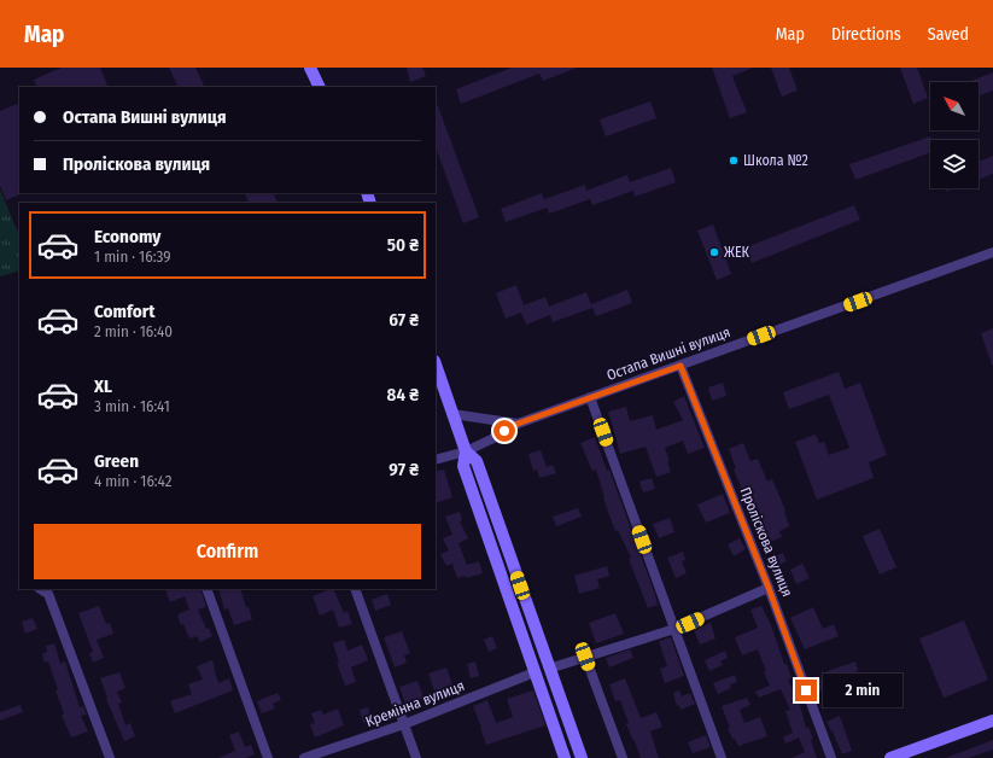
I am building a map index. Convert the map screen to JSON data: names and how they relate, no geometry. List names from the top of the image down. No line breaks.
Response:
{"streets":{"street":["Остапа Вишні вулиця","Проліскова вулиця","Кремінна вулиця"]},"crossings":[["Остапа Вишні вулиця","Проліскова вулиця"]],"places":["Школа №2","ЖЕК"],"north":"top left","page":{"header":"Map","nav":["Map","Directions","Saved"],"banner":["Остапа Вишні вулиця","Проліскова вулиця"],"list":[{"name":"Economy","note":"1 min · 16:39","value":"50 ₴"},{"name":"Comfort","note":"2 min · 16:40","value":"67 ₴"},{"name":"XL","note":"3 min · 16:41","value":"84 ₴"},{"name":"Green","note":"4 min · 16:42","value":"97 ₴"}],"buttons":"Confirm","bubble":"2 min"}}
